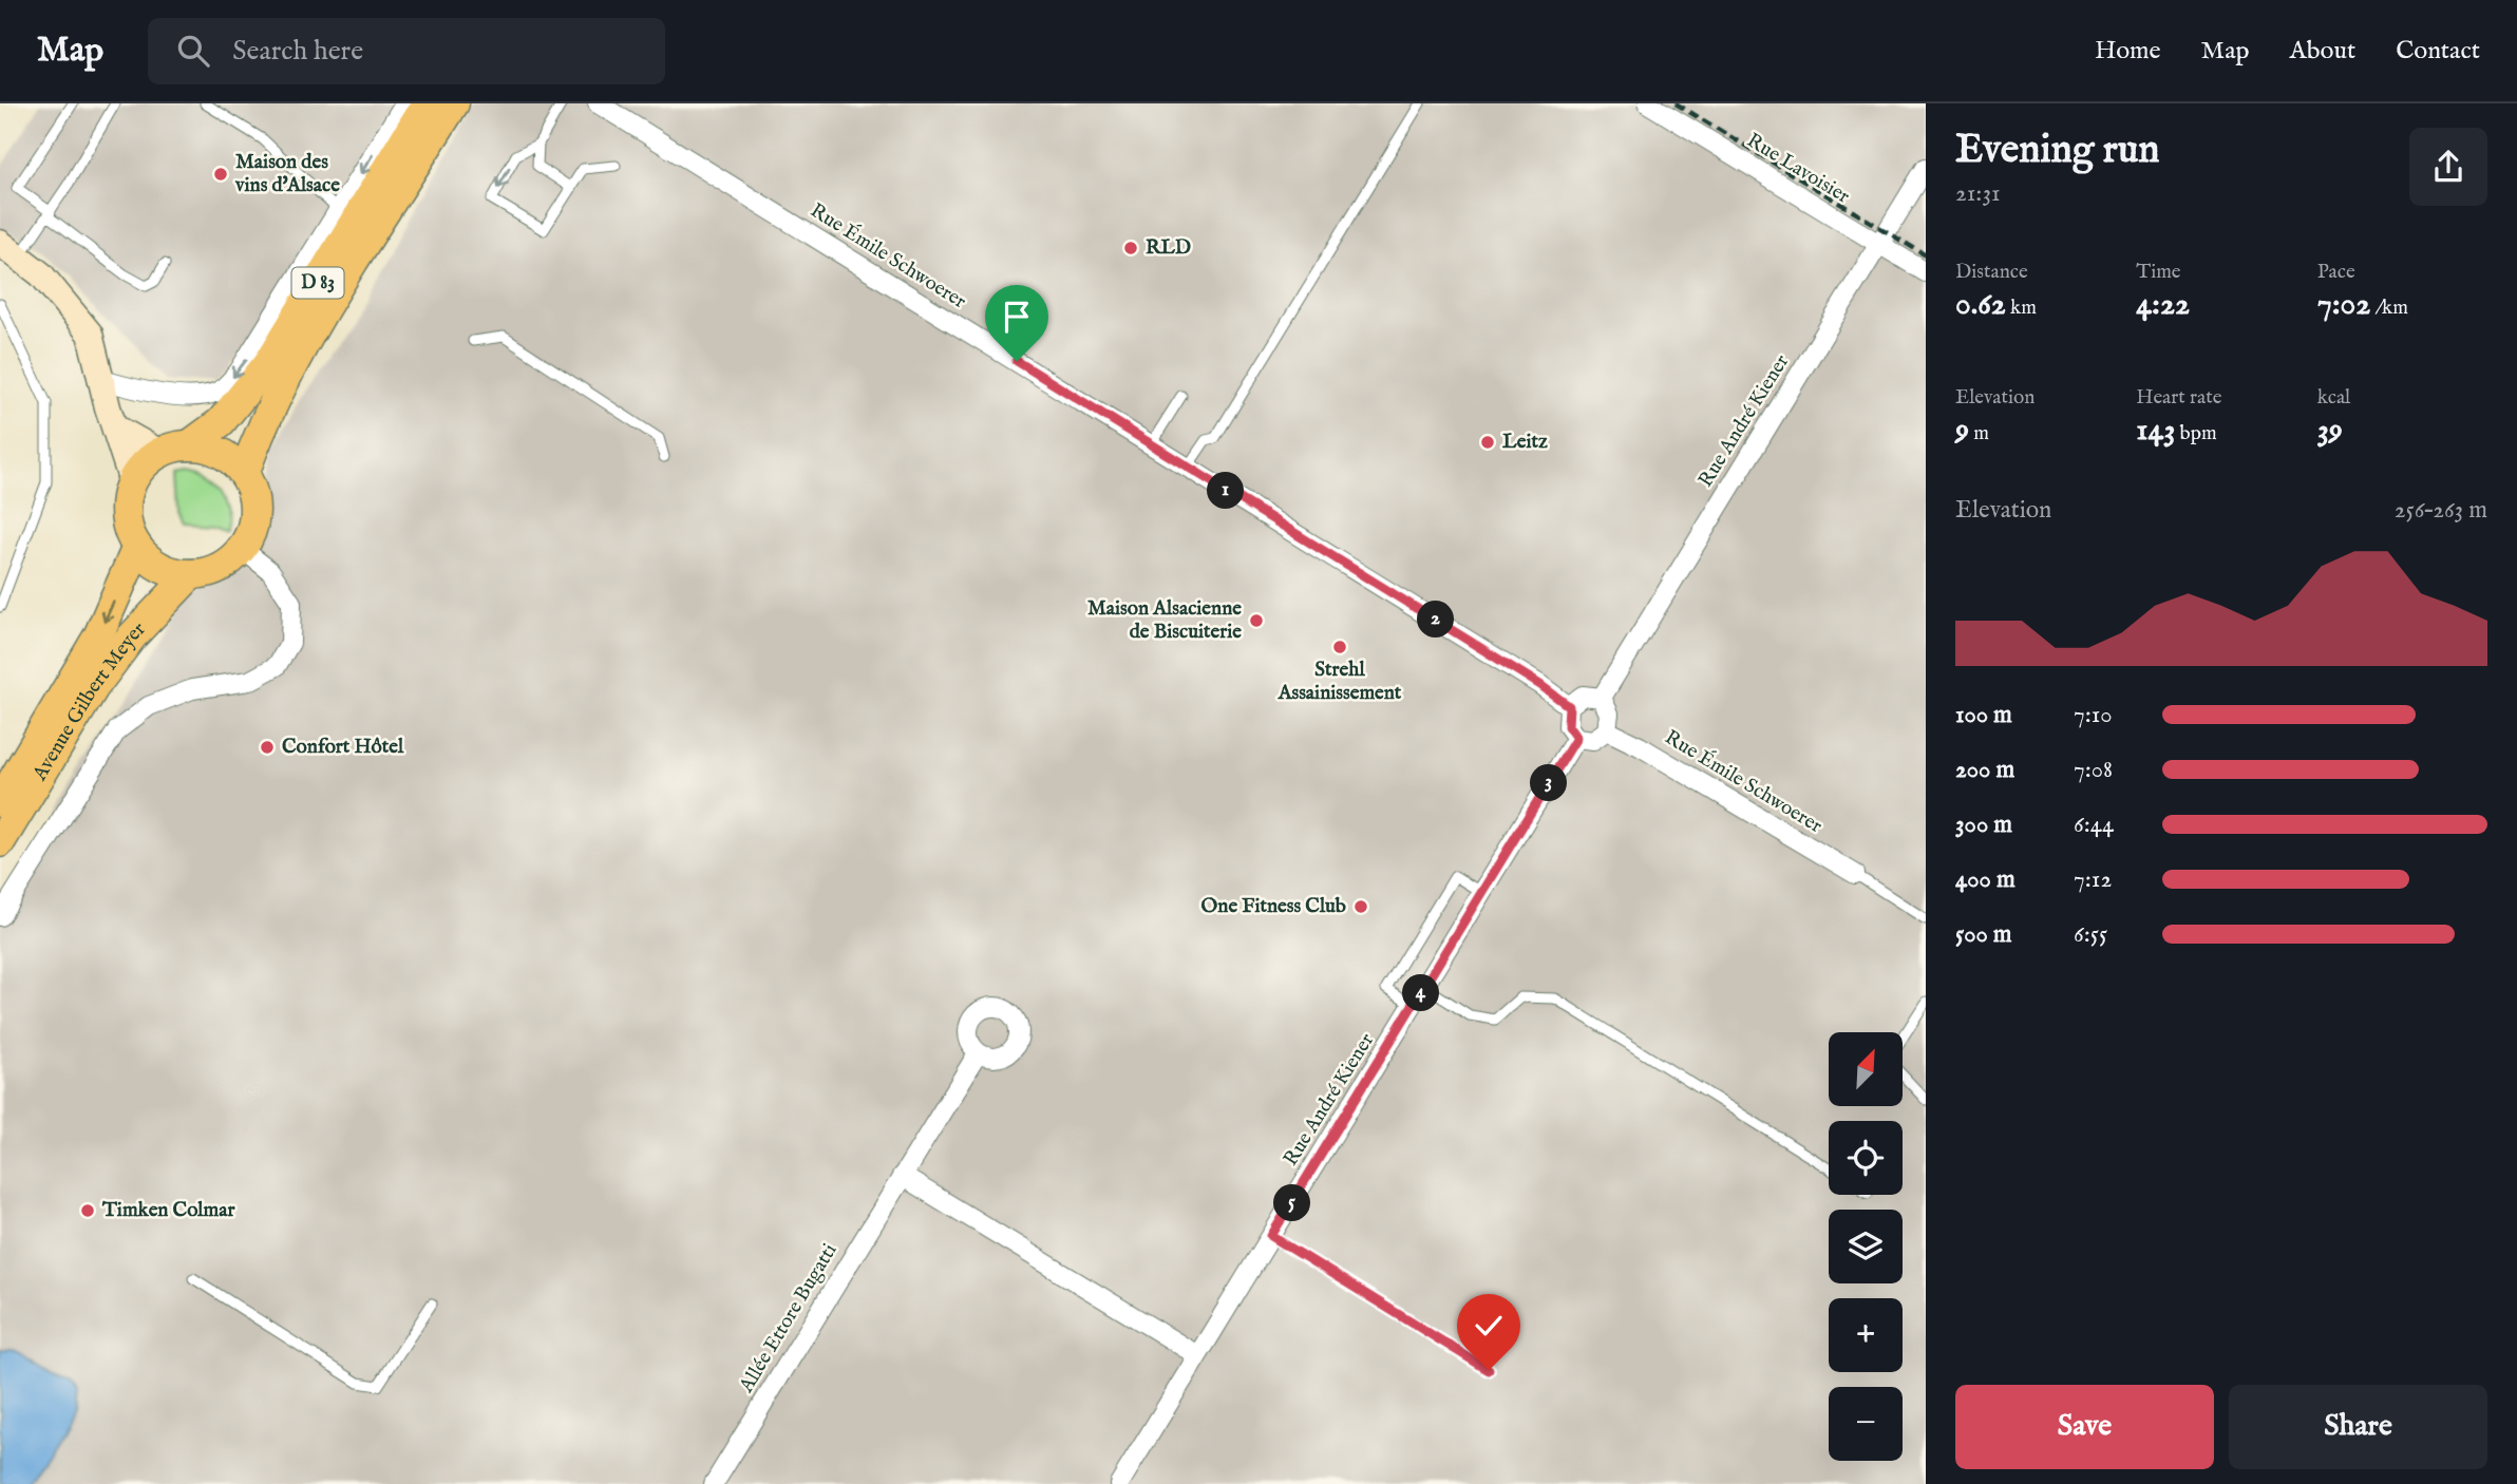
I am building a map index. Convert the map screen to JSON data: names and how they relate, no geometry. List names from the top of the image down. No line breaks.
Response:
{"streets":{"main road":["D 83","Avenue Gilbert Meyer"],"street":["Rue Lavoisier","Rue Émile Schwoerer","Rue André Kiener","Allée Ettore Bugatti"]},"crossings":[["Rue Lavoisier","Rue André Kiener"],["Rue Émile Schwoerer","Rue André Kiener"],["D 83","Avenue Gilbert Meyer"]],"places":["Maison des vins d'Alsace","RLD","Leitz","Maison Alsacienne de Biscuiterie","Strehl Assainissement","Confort Hôtel","One Fitness Club","Timken Colmar"],"north":"top right","page":{"header":"Map","search":"Search here","nav":["Home","Map","About","Contact"],"heading":["Evening run","21:31"],"stats":[["Distance","0.62 km"],["Time","4:22"],["Pace","7:02 /km"],["Elevation","9 m"],["Heart rate","143 bpm"],["kcal","39"]],"pins":["1","2","3","4","5"],"chart":["Elevation","256–263 m"],"list":[{"name":"100 m","note":"7:10"},{"name":"200 m","note":"7:08"},{"name":"300 m","note":"6:44"},{"name":"400 m","note":"7:12"},{"name":"500 m","note":"6:55"}],"map_buttons":["+","−"],"buttons":["Save","Share"]}}
